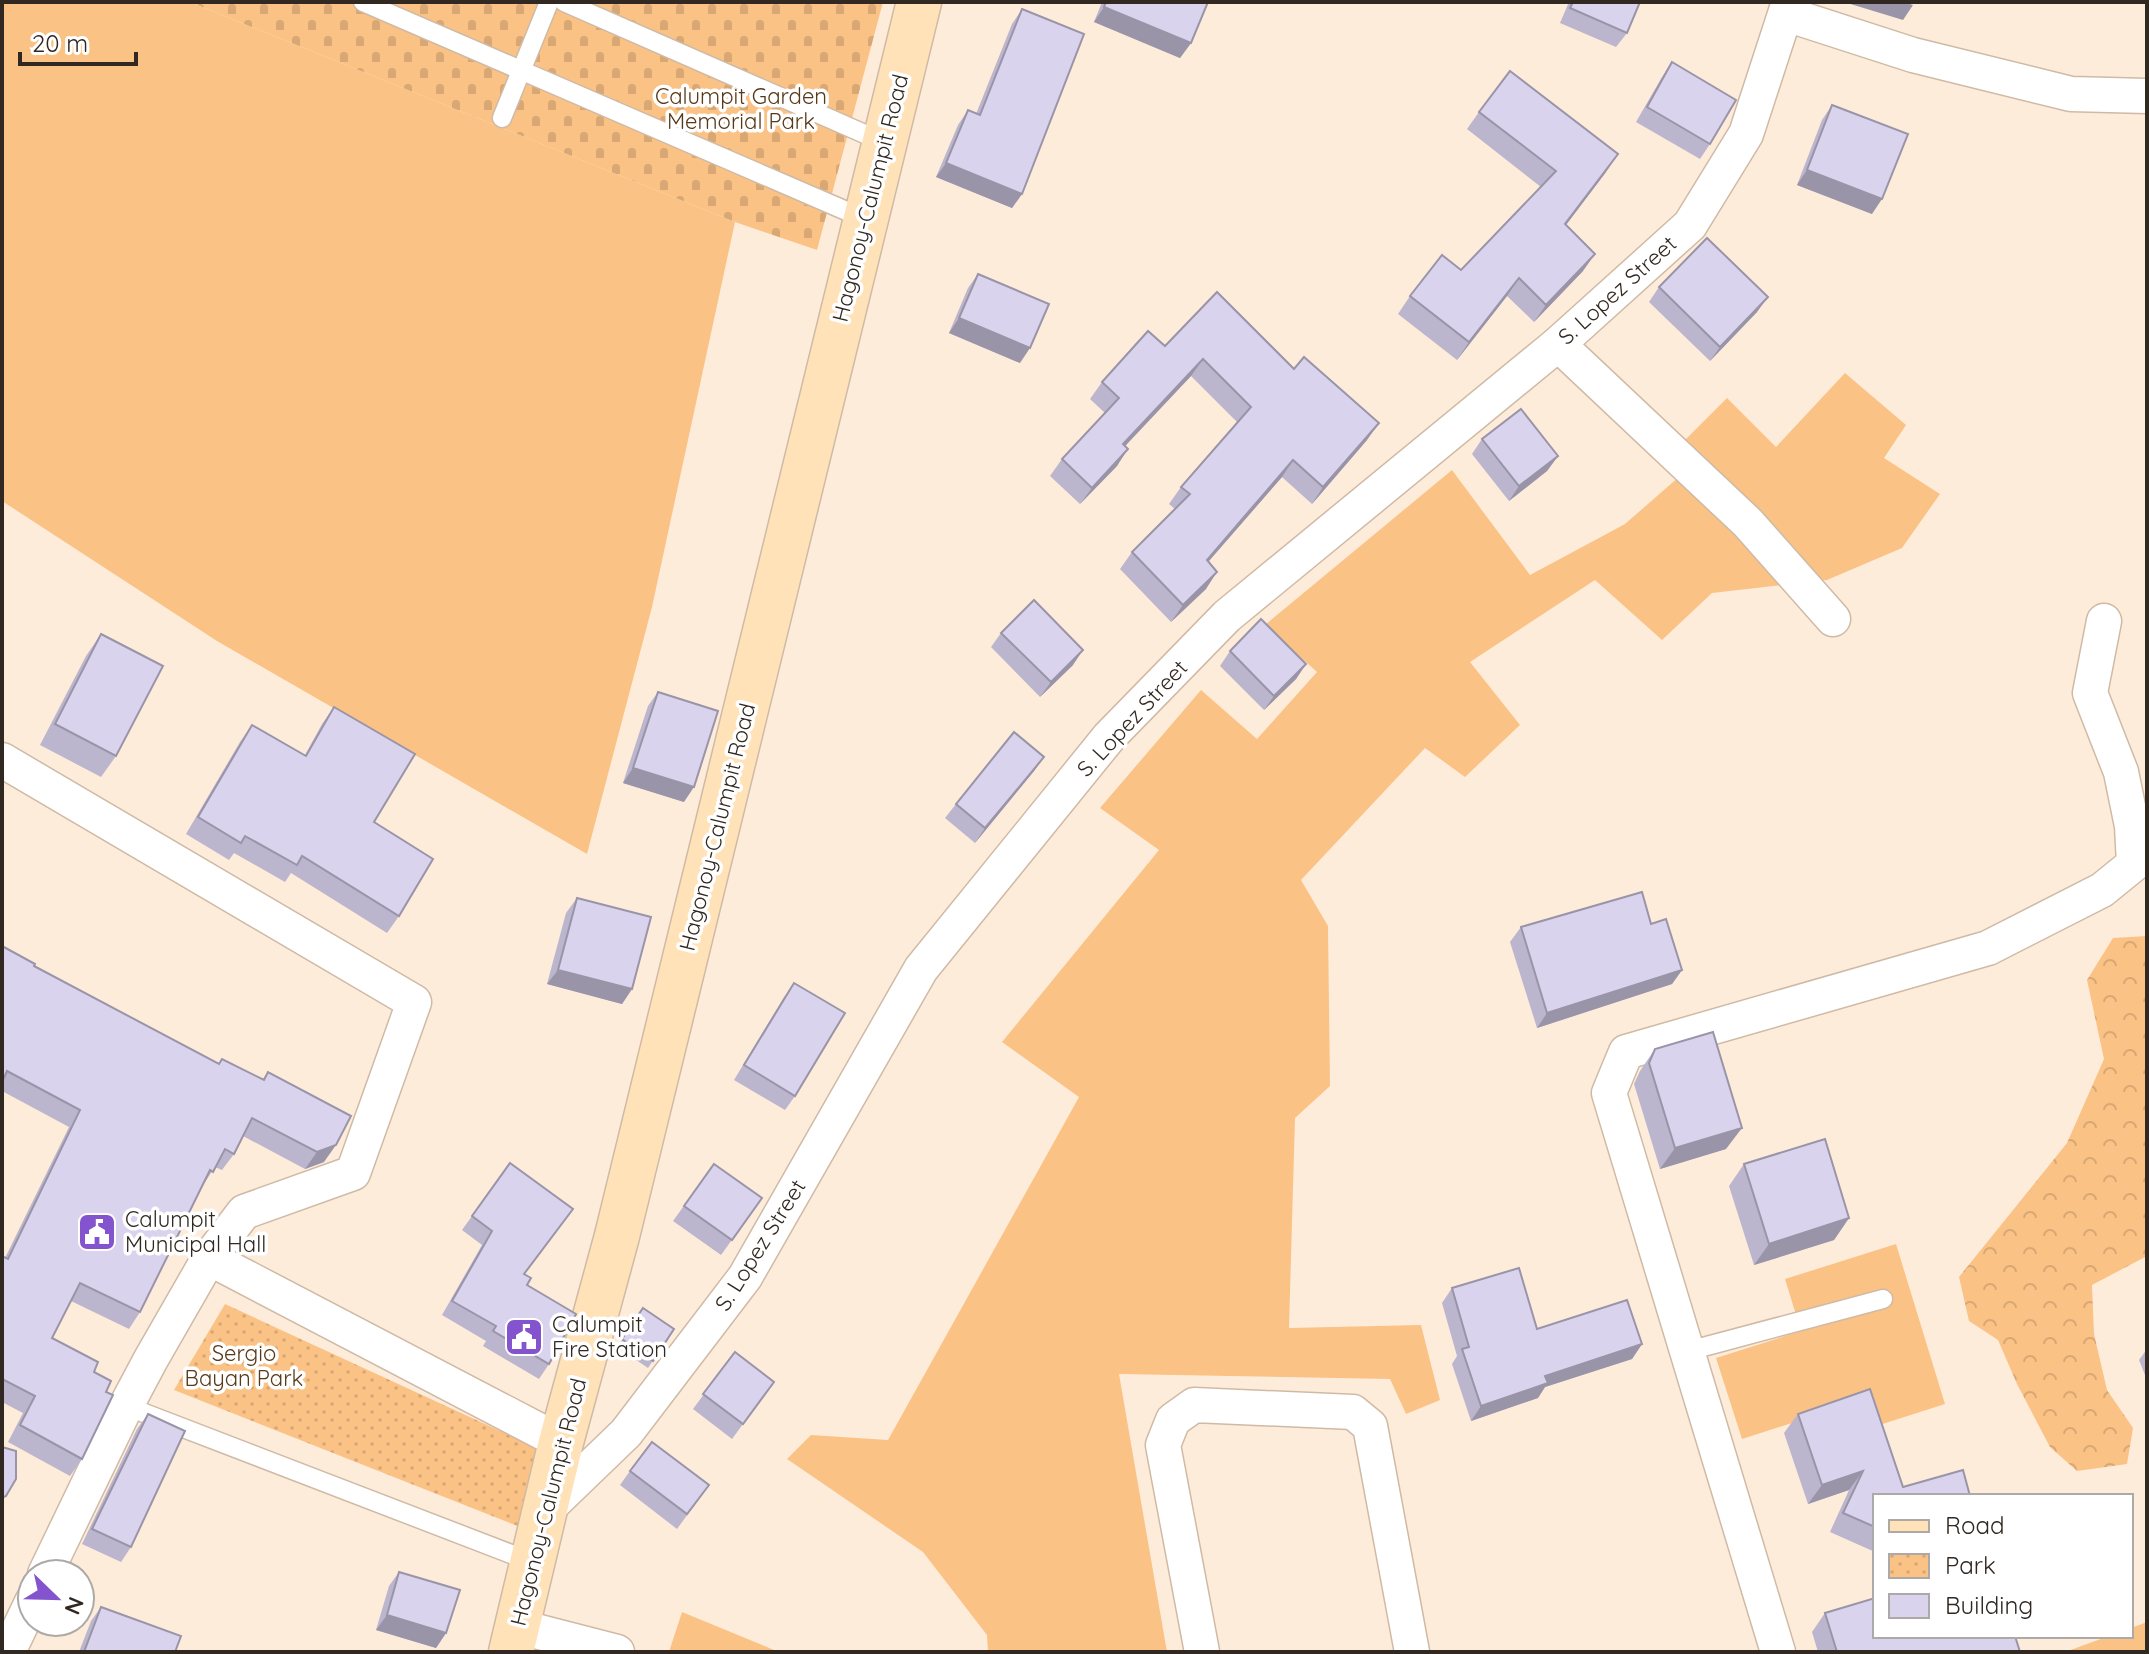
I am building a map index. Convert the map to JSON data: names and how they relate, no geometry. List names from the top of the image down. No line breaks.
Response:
{"streets":{"main road":["Hagonoy-Calumpit Road"],"street":["S. Lopez Street"]},"crossings":[["Hagonoy-Calumpit Road","S. Lopez Street"]],"parks":["Calumpit Garden Memorial Park","Sergio Bayan Park"],"places":{"public building":["Calumpit Municipal Hall","Calumpit Fire Station"]},"legend":["Road","Park","Building"],"scale_bar":"20 m","north":"bottom right"}
